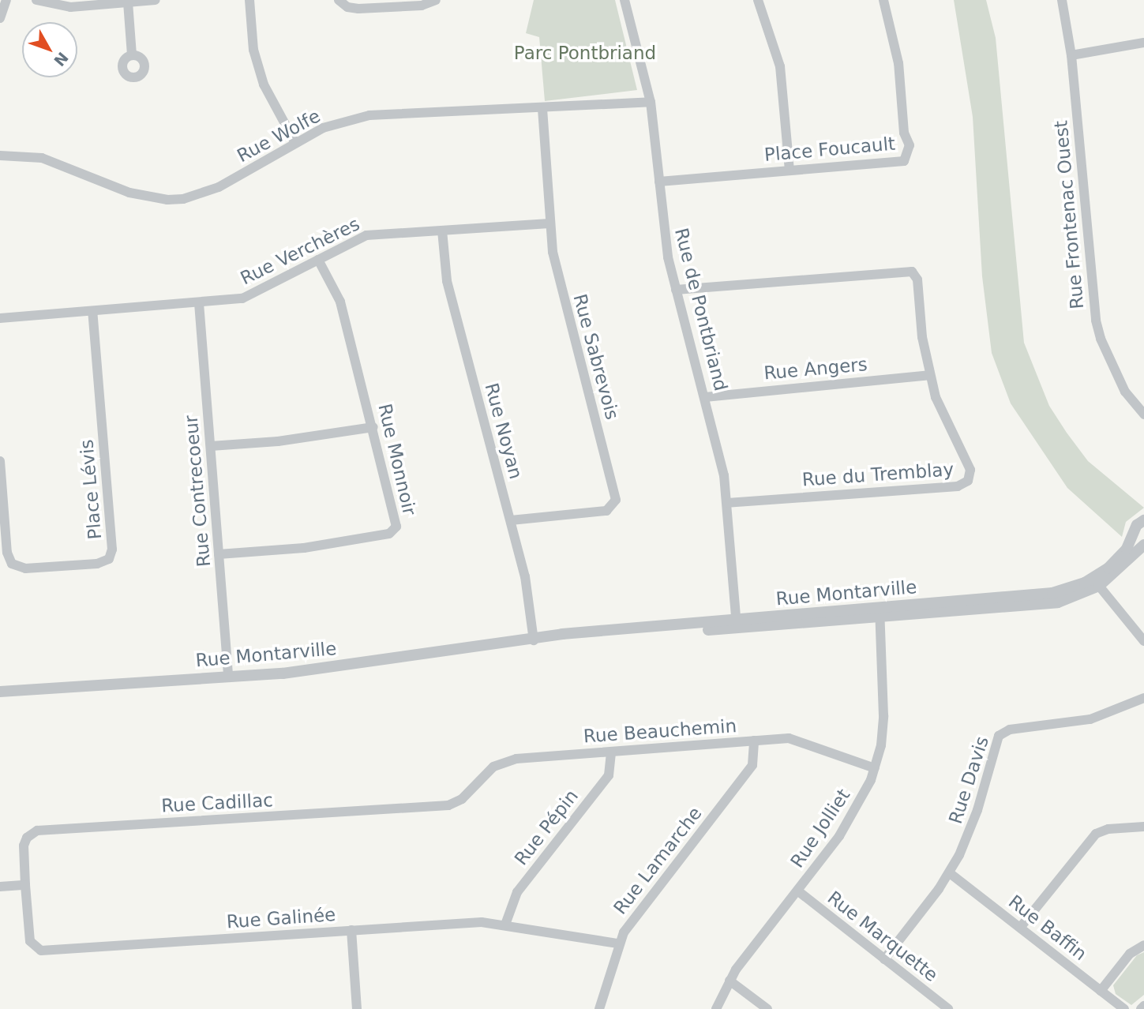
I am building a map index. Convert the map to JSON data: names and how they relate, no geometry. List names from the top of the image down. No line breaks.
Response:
{"streets":{"street":["Rue Wolfe","Place Foucault","Rue Frontenac Ouest","Rue Verchères","Rue de Pontbriand","Rue Sabrevois","Rue Angers","Rue Noyan","Rue Monnoir","Rue du Tremblay","Place Lévis","Rue Contrecoeur","Rue Montarville","Rue Beauchemin","Rue Davis","Rue Cadillac","Rue Pépin","Rue Jolliet","Rue Lamarche","Rue Galinée","Rue Baffin","Rue Marquette"]},"crossings":[["Rue Wolfe","Rue de Pontbriand"],["Rue Wolfe","Rue Sabrevois"],["Place Foucault","Rue de Pontbriand"],["Rue Verchères","Rue Sabrevois"],["Rue Verchères","Rue Noyan"],["Rue Verchères","Rue Monnoir"],["Rue Verchères","Place Lévis"],["Rue Verchères","Rue Contrecoeur"],["Rue de Pontbriand","Rue Angers"],["Rue de Pontbriand","Rue du Tremblay"],["Rue de Pontbriand","Rue Montarville"],["Rue Sabrevois","Rue Noyan"],["Rue Angers","Rue du Tremblay"],["Rue Noyan","Rue Montarville"],["Rue Monnoir","Rue Contrecoeur"],["Rue Contrecoeur","Rue Montarville"],["Rue Montarville","Rue Jolliet"],["Rue Beauchemin","Rue Cadillac"],["Rue Beauchemin","Rue Pépin"],["Rue Beauchemin","Rue Jolliet"],["Rue Beauchemin","Rue Lamarche"],["Rue Davis","Rue Baffin"],["Rue Davis","Rue Marquette"],["Rue Cadillac","Rue Galinée"],["Rue Pépin","Rue Galinée"],["Rue Jolliet","Rue Marquette"],["Rue Lamarche","Rue Galinée"]],"parks":["Parc Pontbriand"],"north":"bottom right"}
